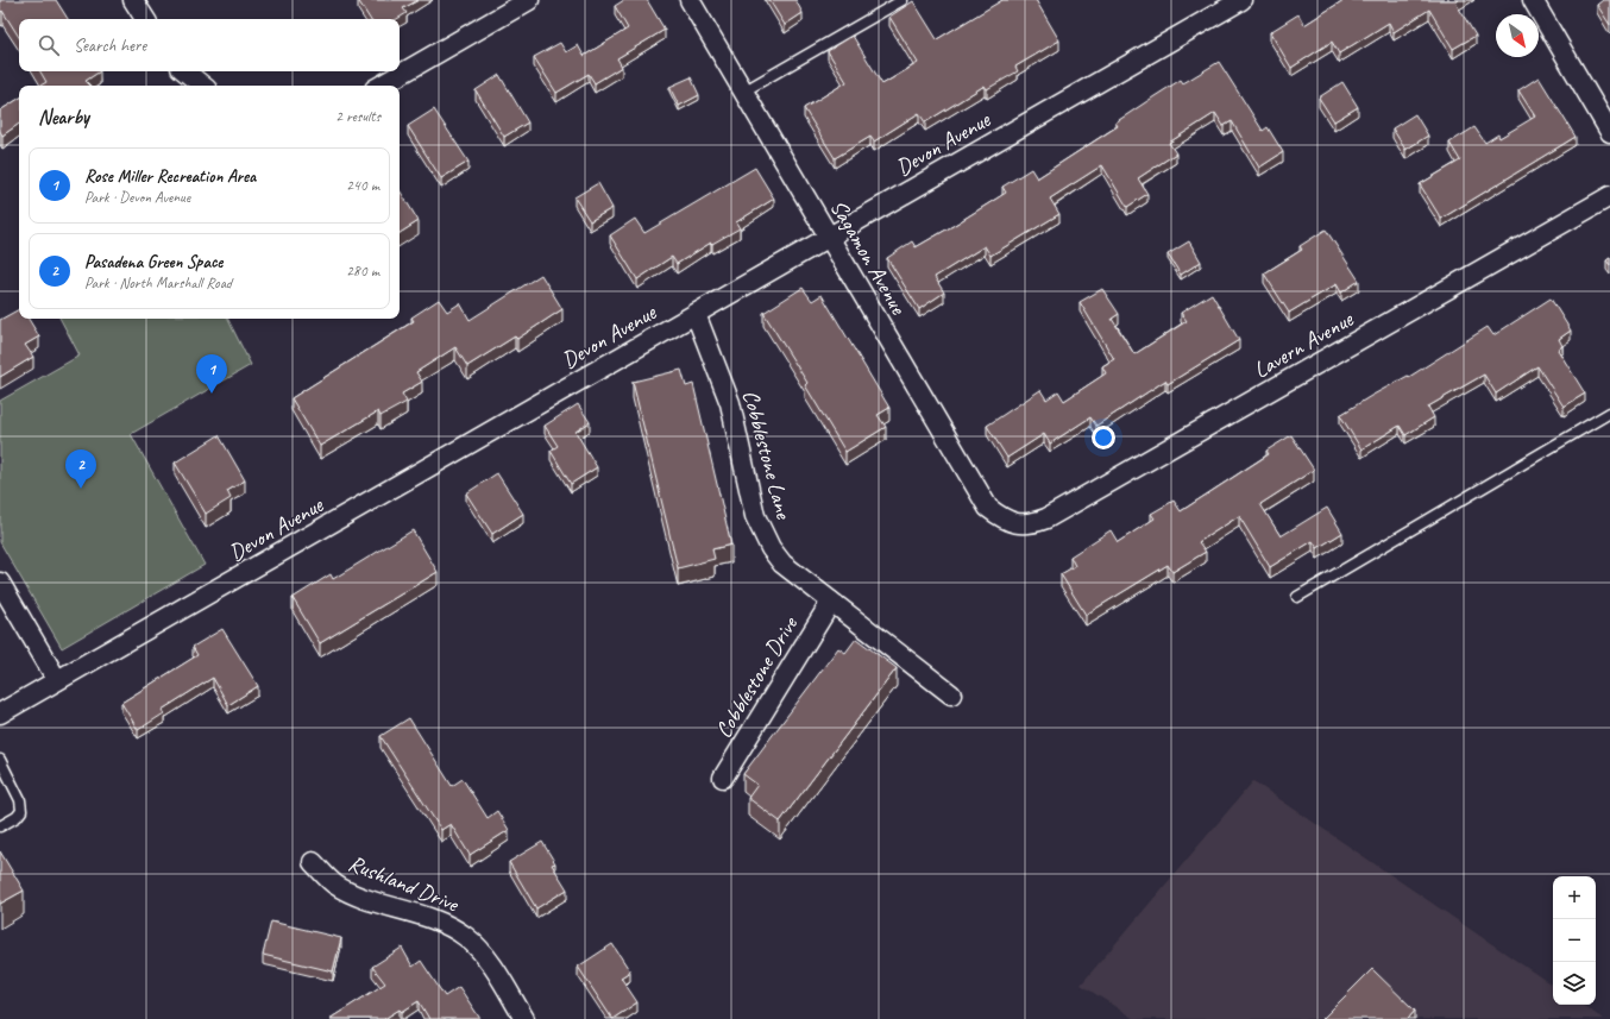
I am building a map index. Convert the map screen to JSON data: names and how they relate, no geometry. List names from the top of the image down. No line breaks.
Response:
{"streets":{"street":["Devon Avenue","Sagamon Avenue","Lavern Avenue","Cobblestone Lane","Cobblestone Drive","Rushland Drive"]},"crossings":[["Devon Avenue","Sagamon Avenue"],["Devon Avenue","Cobblestone Lane"],["Sagamon Avenue","Lavern Avenue"],["Cobblestone Lane","Cobblestone Drive"]],"north":"bottom right","page":{"search":"Search here","heading":["Nearby","2 results"],"list":[{"mark":"1","name":"Rose Miller Recreation Area","note":"Park · Devon Avenue","value":"240 m"},{"mark":"2","name":"Pasadena Green Space","note":"Park · North Marshall Road","value":"280 m"}],"pins":["1","2"],"map_buttons":["+","−"]}}
